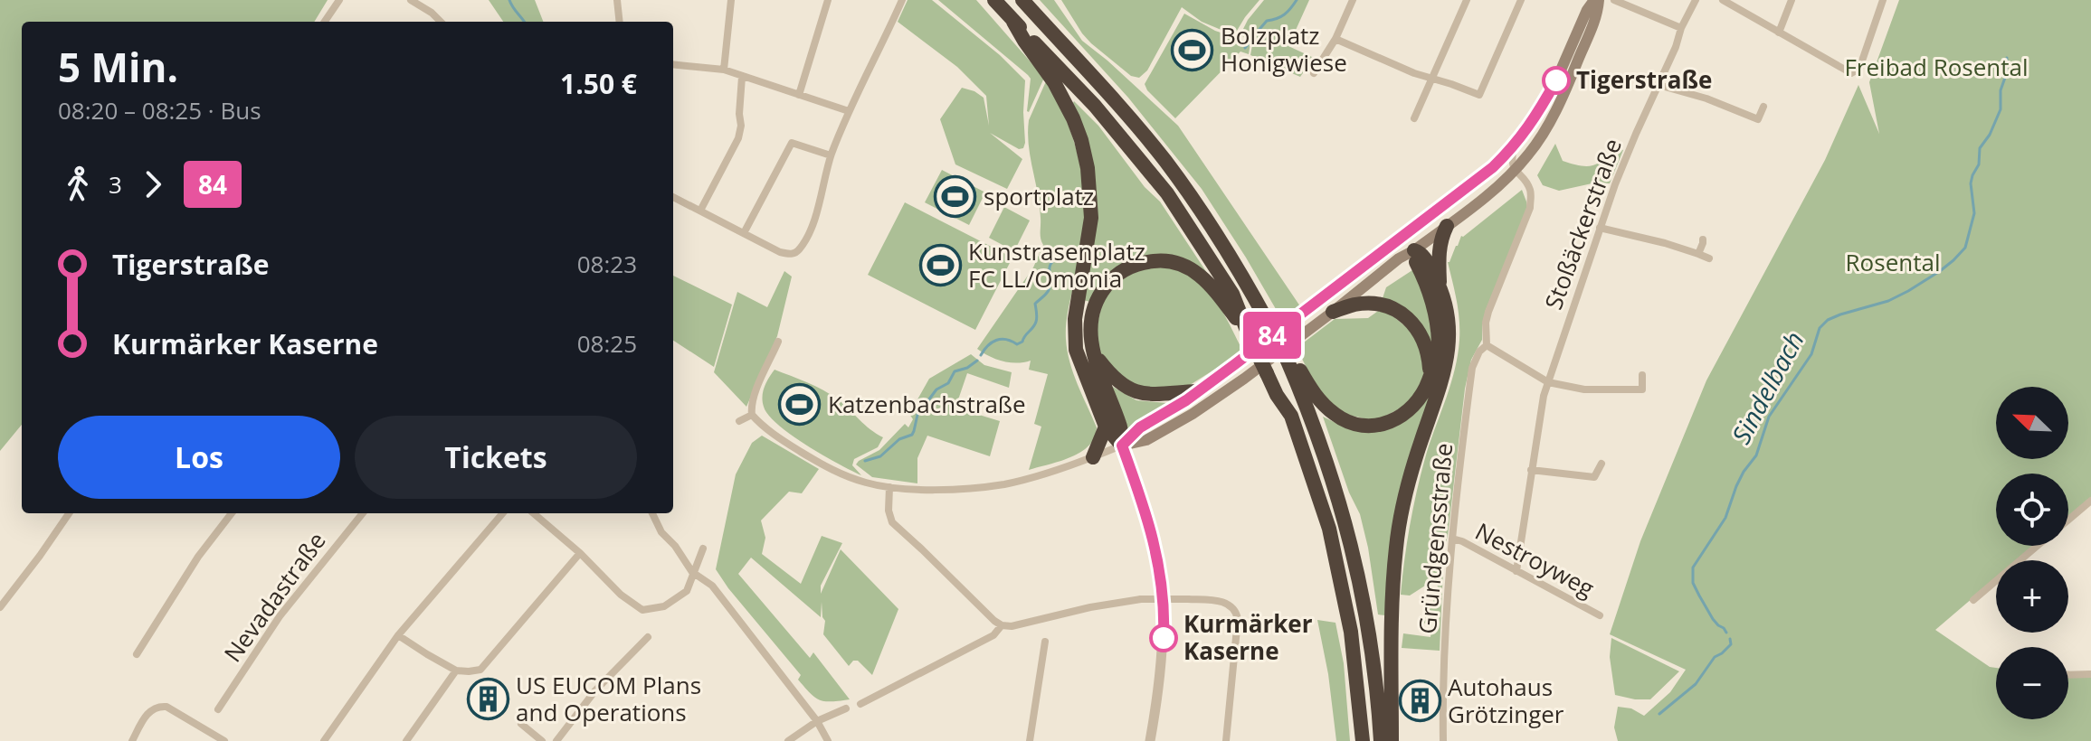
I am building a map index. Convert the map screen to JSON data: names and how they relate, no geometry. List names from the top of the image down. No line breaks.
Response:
{"streets":{"street":["Stoßäckerstraße","Gründgensstraße","Nestroyweg","Nevadastraße"]},"crossings":[["Stoßäckerstraße","Nestroyweg"],["Gründgensstraße","Nestroyweg"]],"water":["Sindelbach"],"parks":["Freibad Rosental","Rosental"],"places":{"sports":["Bolzplatz Honigwiese","sportplatz","Kunstrasenplatz FC LL/Omonia","Katzenbachstraße"],"other":["Tigerstraße","Kurmärker Kaserne"],"building":["US EUCOM Plans and Operations","Autohaus Grötzinger"]},"lines":["bus line 84"],"north":"top left","page":{"on_map":"84","heading":["5 Min.","08:20 – 08:25 · Bus","1.50 €"],"legs":["3","84"],"list":[{"name":"Tigerstraße","value":"08:23"},{"name":"Kurmärker Kaserne","value":"08:25"}],"map_buttons":["+","−"],"buttons":["Los","Tickets"]}}
